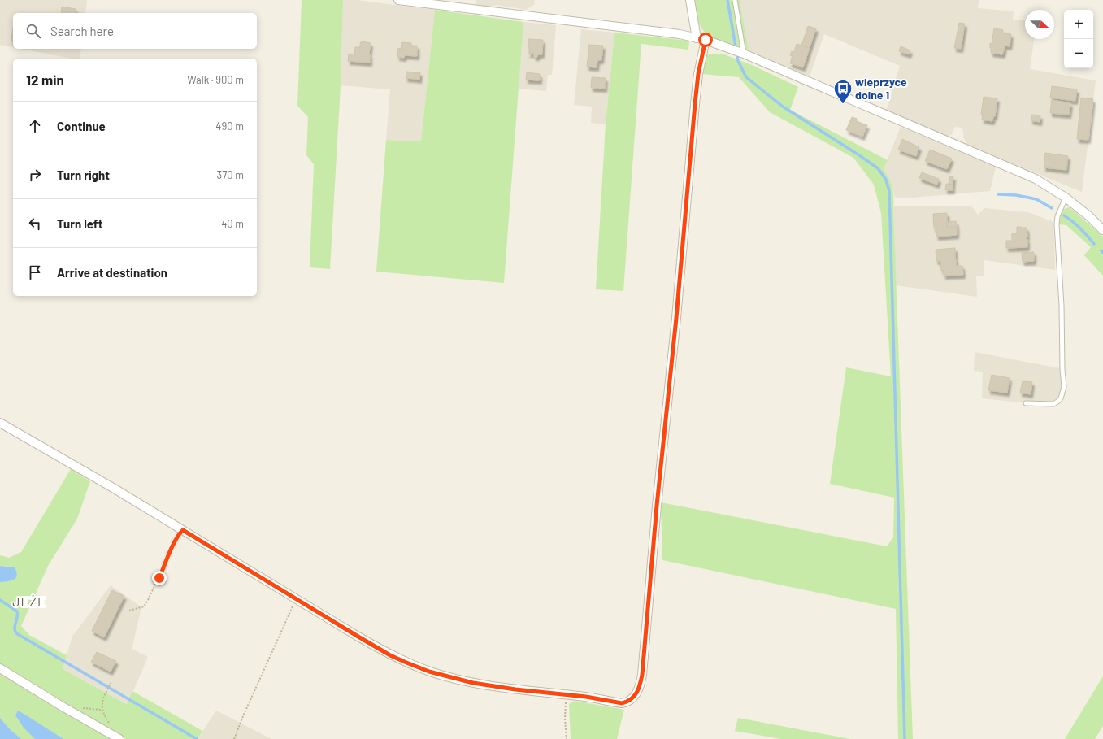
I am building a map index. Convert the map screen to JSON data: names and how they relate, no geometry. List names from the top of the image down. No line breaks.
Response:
{"districts":["JEŻE"],"places":{"bus stop":["wieprzyce dolne 1"]},"north":"right","page":{"map_buttons":["+","−"],"search":"Search here","heading":["12 min","Walk · 900 m"],"list":[["Continue","490 m"],["Turn right","370 m"],["Turn left","40 m"],"Arrive at destination"]}}
